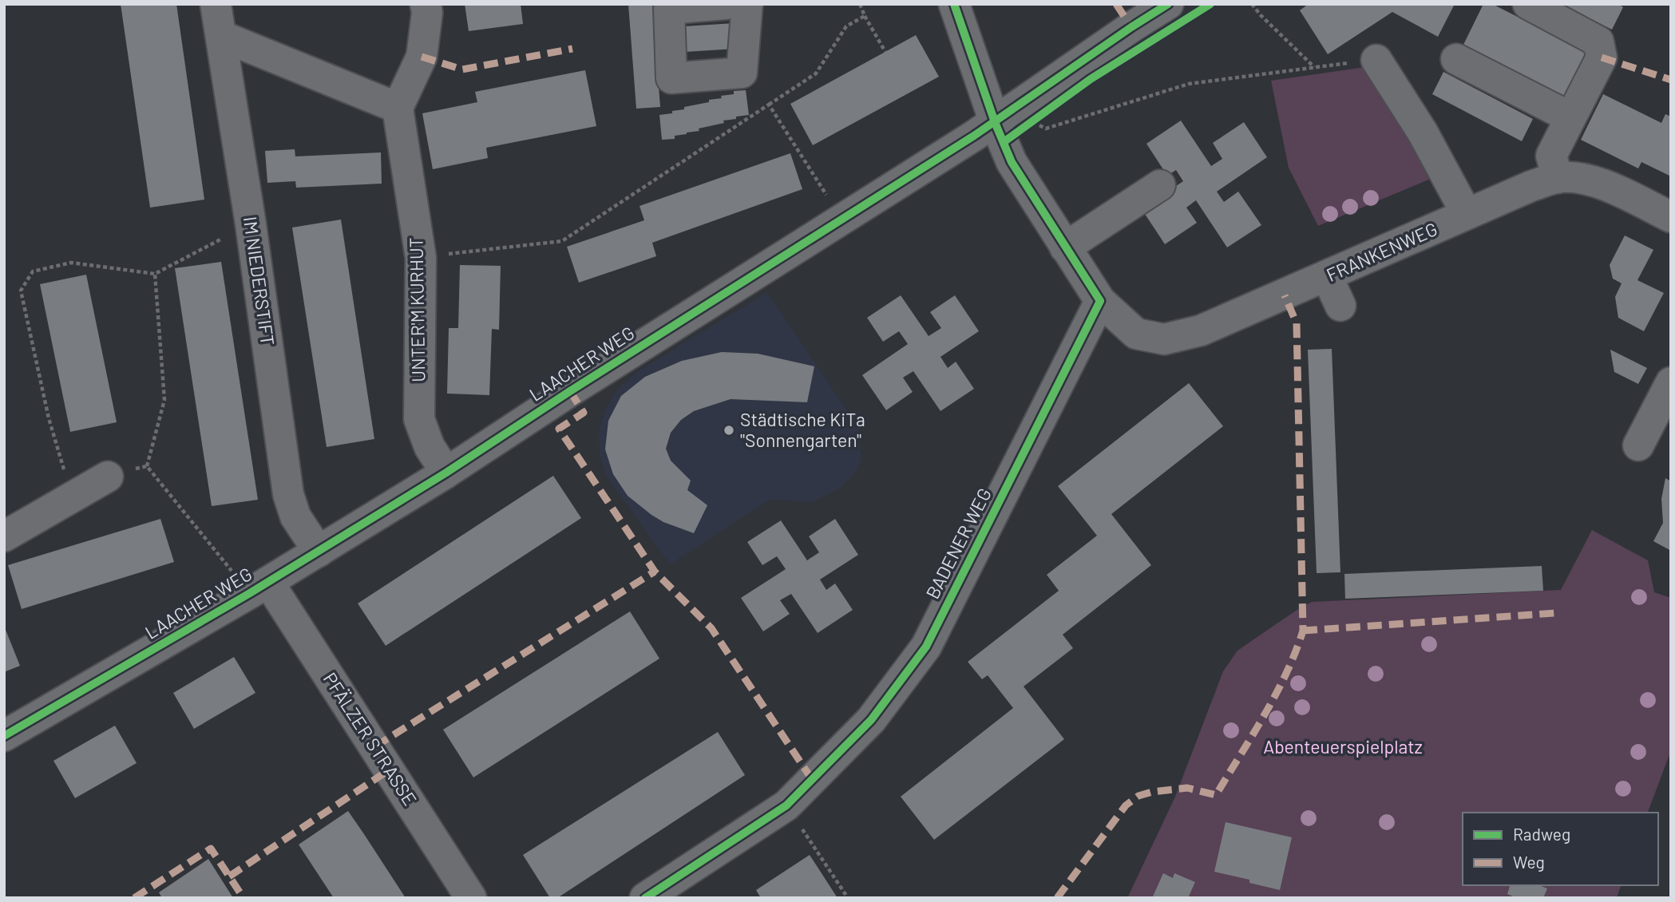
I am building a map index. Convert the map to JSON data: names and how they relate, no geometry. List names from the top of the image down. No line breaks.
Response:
{"streets":{"street":["FRANKENWEG","IM NIEDERSTIFT","UNTER'M KURHUT","LAACHER WEG","BADENER WEG","PFÄLZER STRASSE"]},"crossings":[["FRANKENWEG","BADENER WEG"],["IM NIEDERSTIFT","LAACHER WEG"],["UNTER'M KURHUT","LAACHER WEG"],["LAACHER WEG","PFÄLZER STRASSE"]],"parks":["Abenteuerspielplatz"],"places":["Städtische KiTa \"Sonnengarten\""],"legend":["Radweg","Weg"]}
